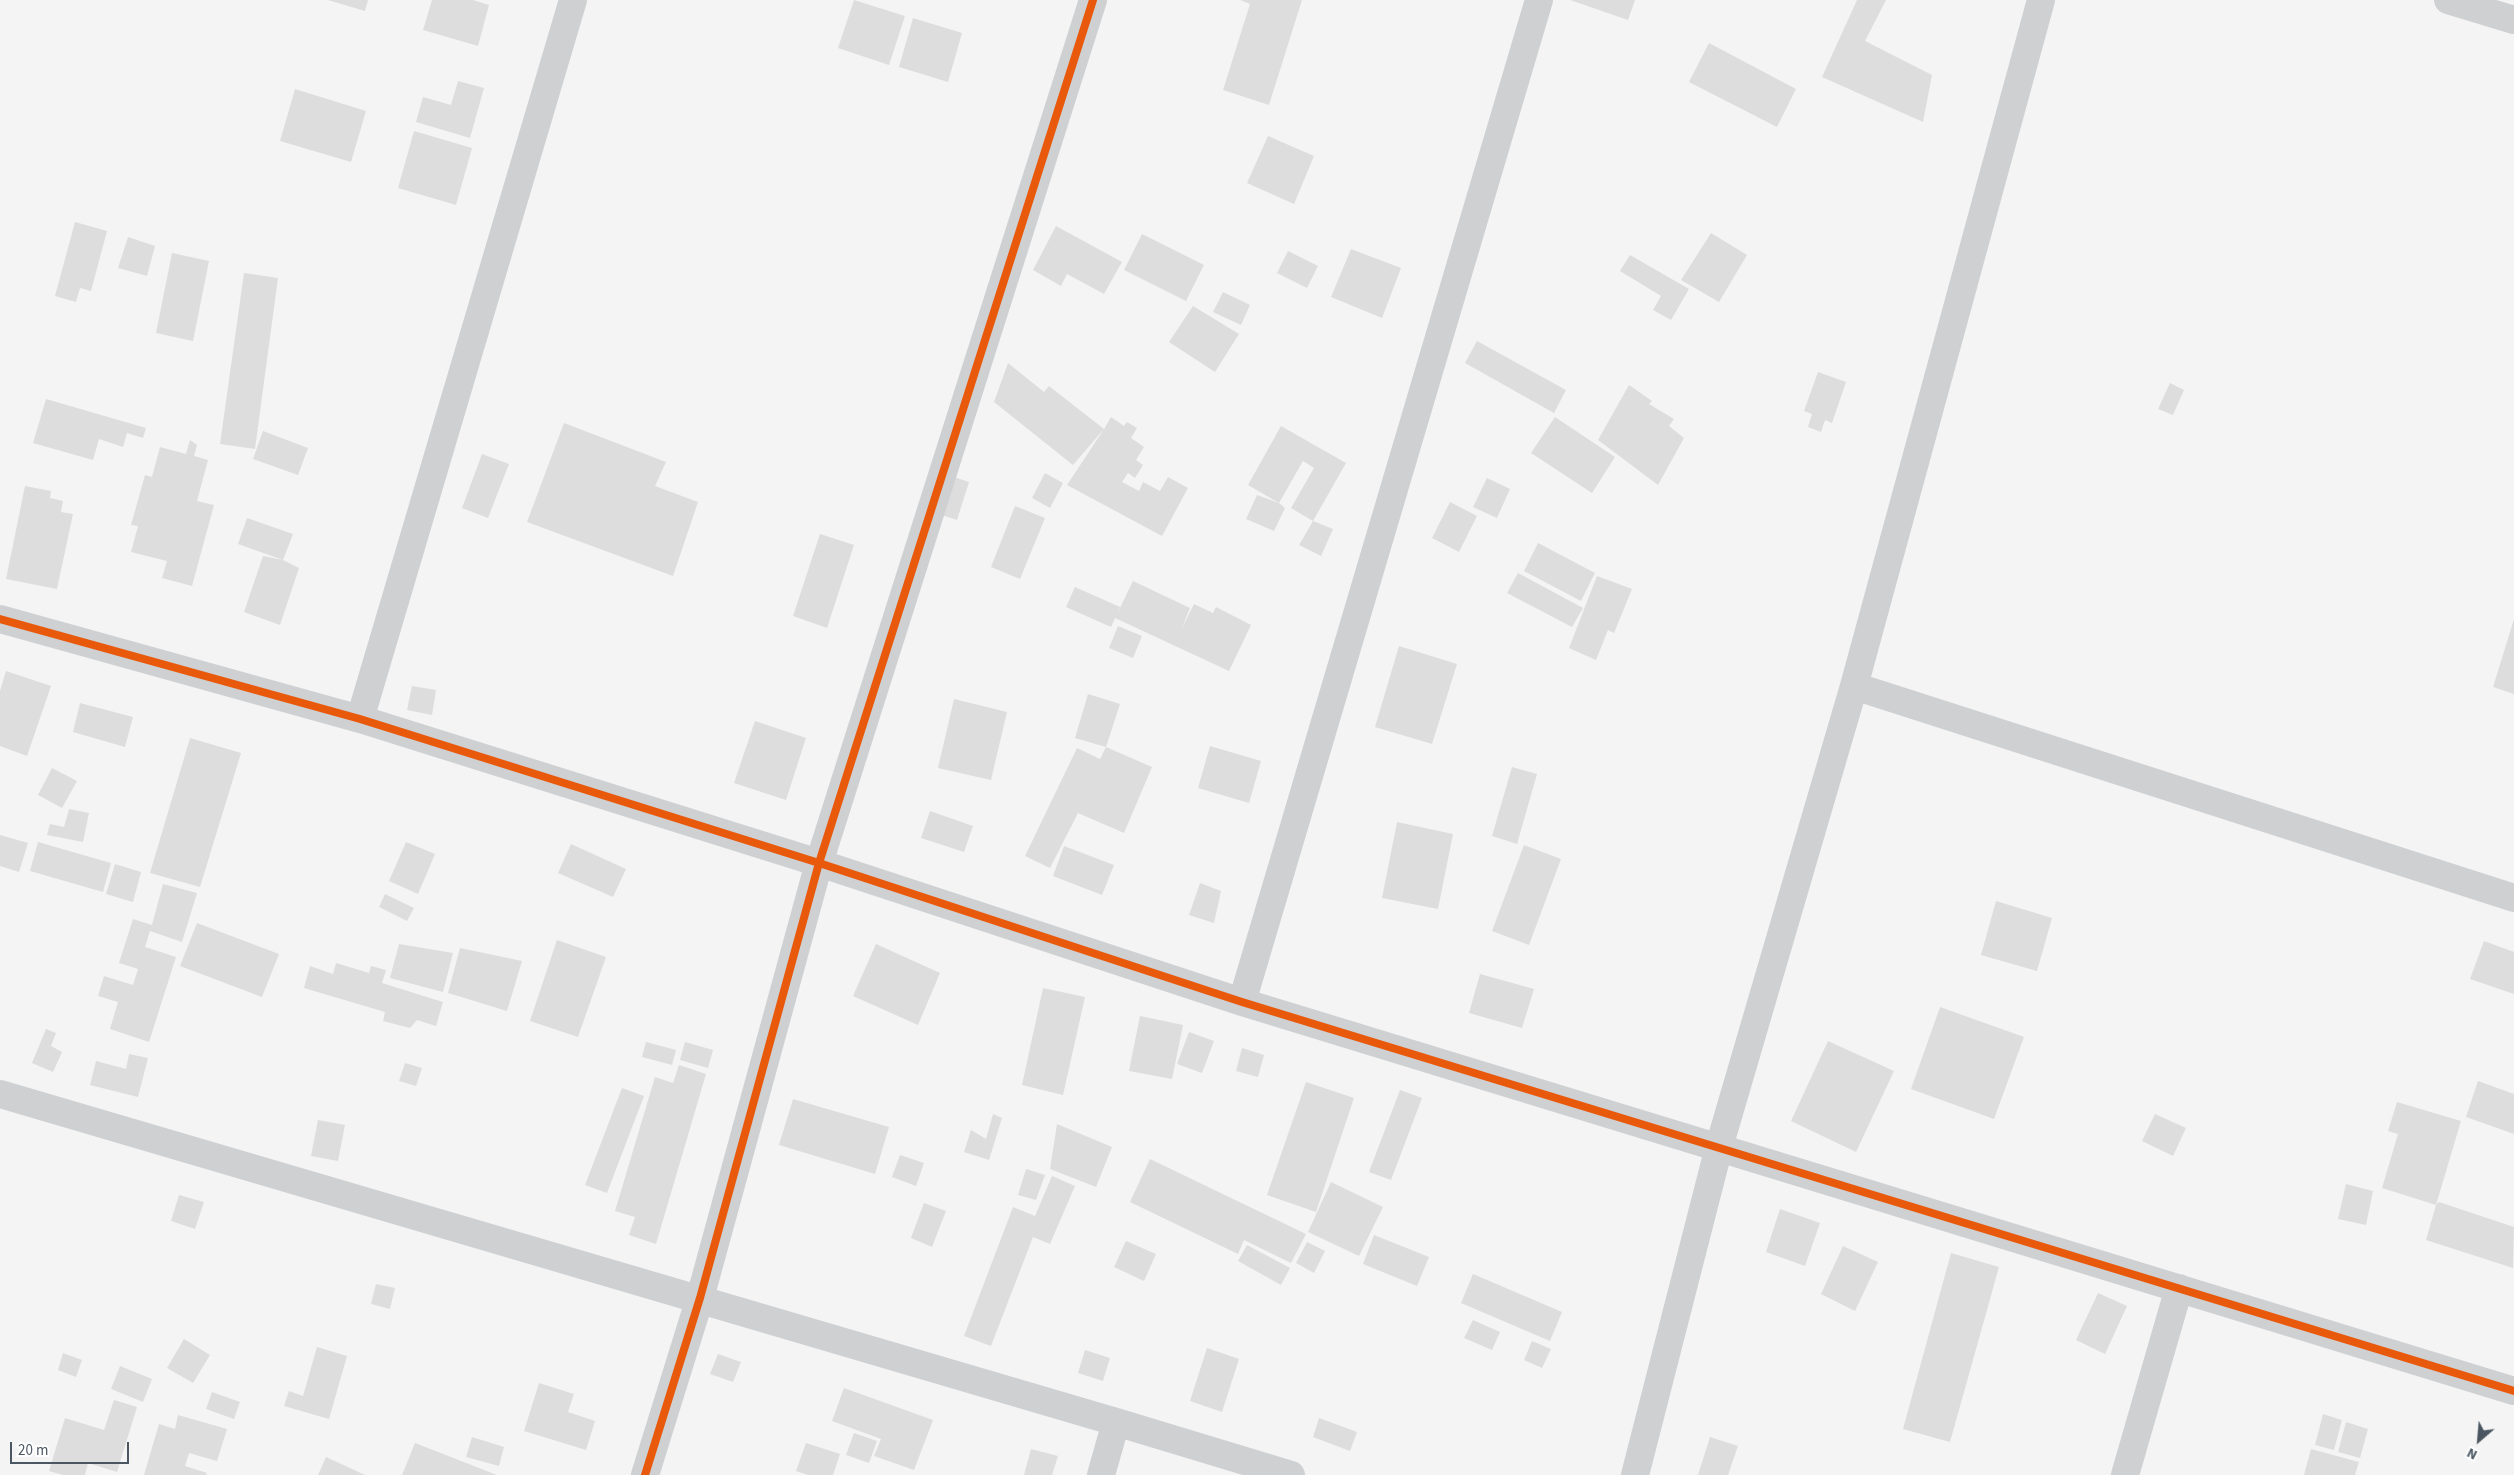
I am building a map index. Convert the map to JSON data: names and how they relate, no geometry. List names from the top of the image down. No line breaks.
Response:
{"scale_bar":"20 m","north":"bottom left"}
